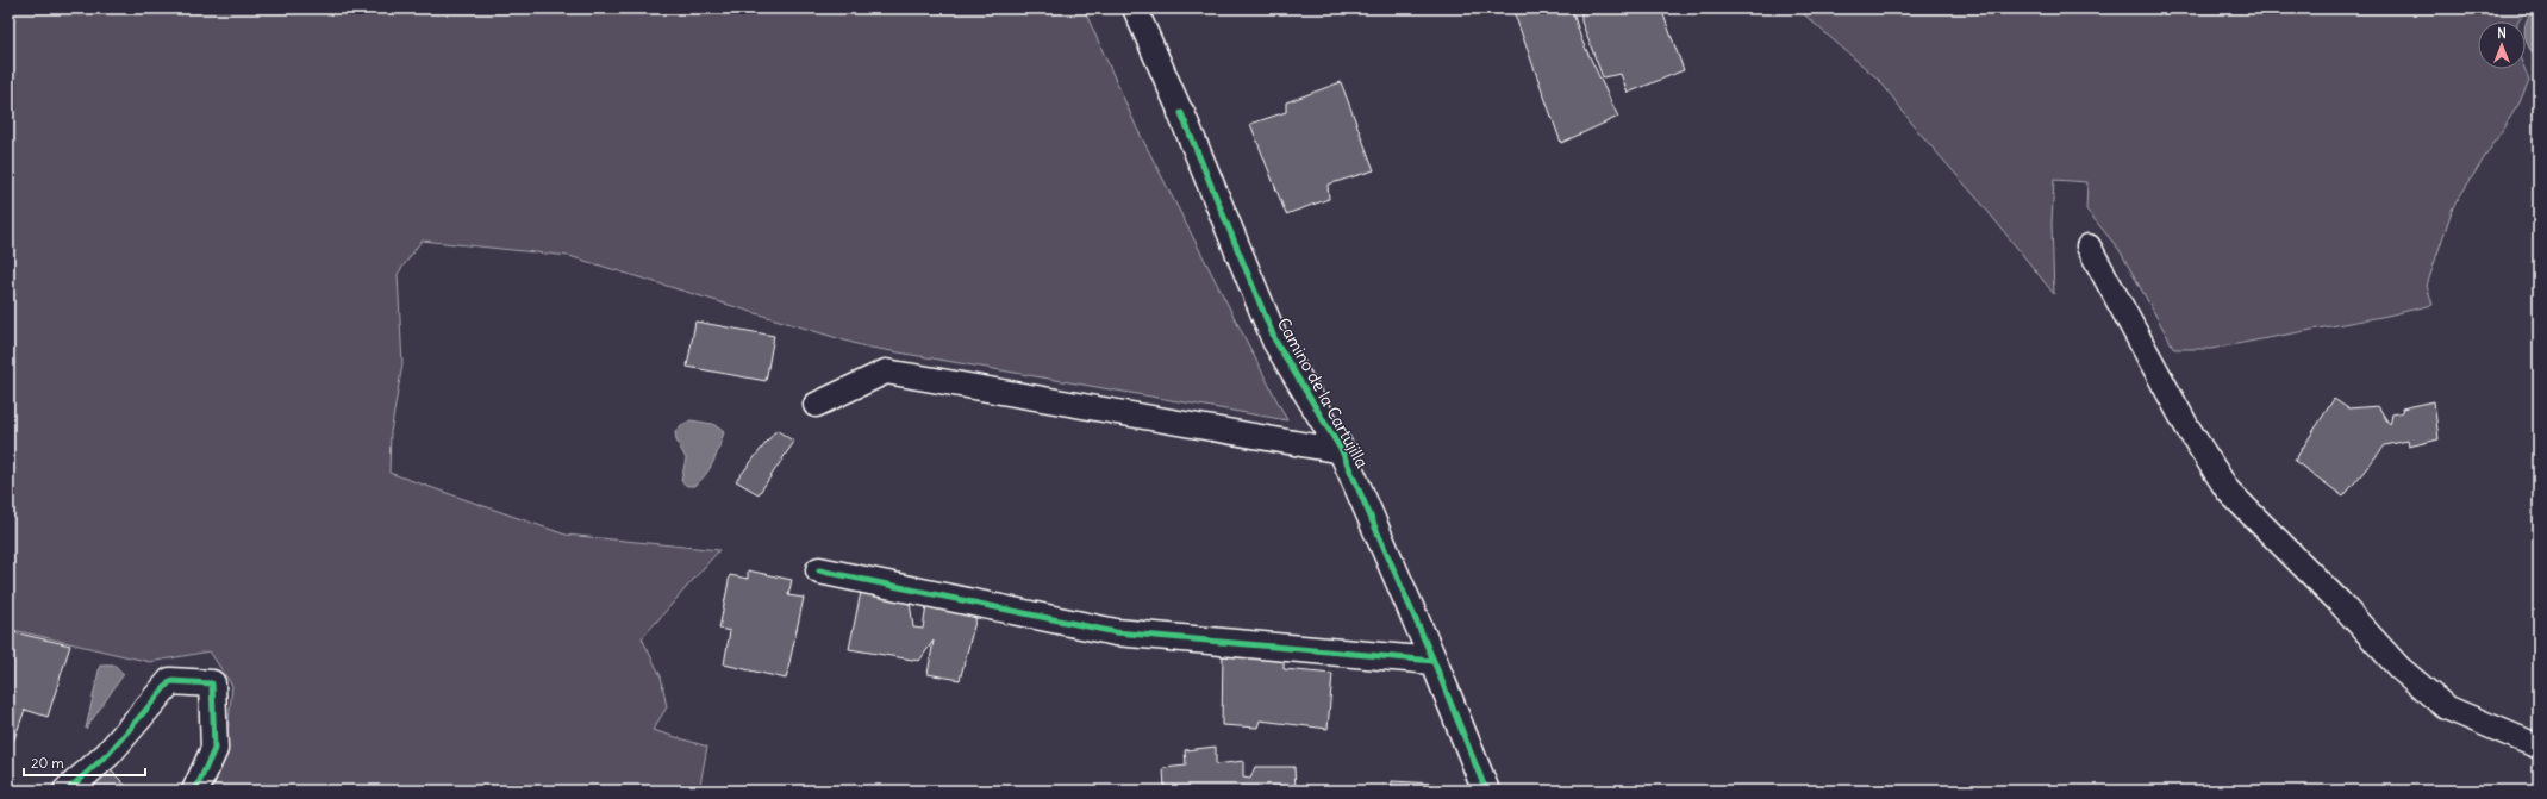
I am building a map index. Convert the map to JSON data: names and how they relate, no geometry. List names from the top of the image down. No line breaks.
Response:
{"streets":{"street":["Camino de la Cartujilla"]},"scale_bar":"20 m","north":"top"}
